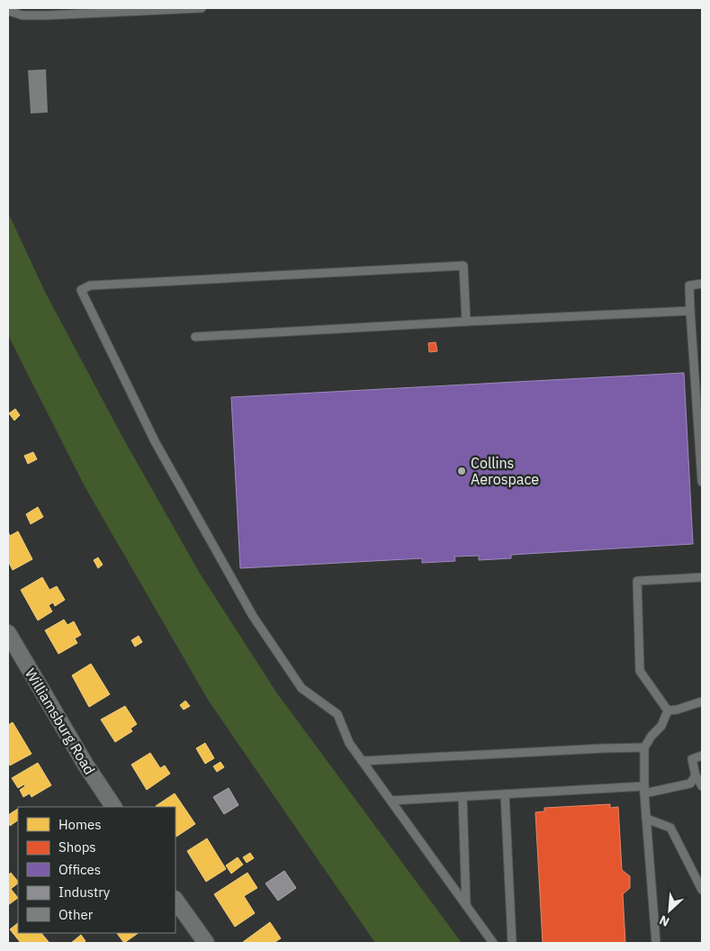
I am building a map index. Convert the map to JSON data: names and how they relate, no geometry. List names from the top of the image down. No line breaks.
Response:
{"streets":{"street":["Williamsburg Road"]},"places":["Collins Aerospace"],"legend":["Homes","Shops","Offices","Industry","Other"],"north":"bottom left"}
